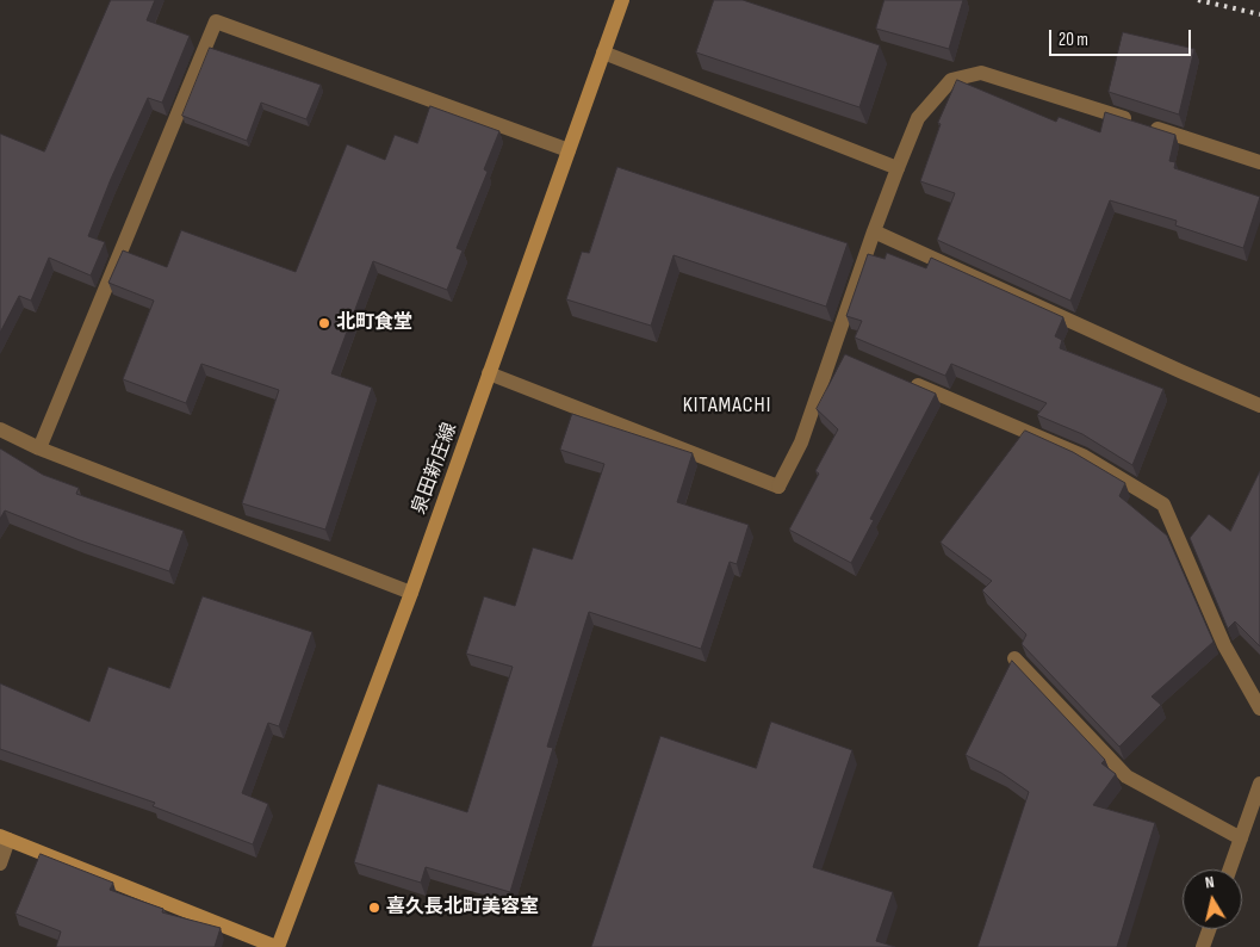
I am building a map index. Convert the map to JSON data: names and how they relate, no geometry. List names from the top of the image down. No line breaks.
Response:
{"streets":{"main road":["泉田新庄線"]},"districts":["KITAMACHI"],"places":["北町食堂","喜久長北町美容室"],"scale_bar":"20 m","north":"top"}
